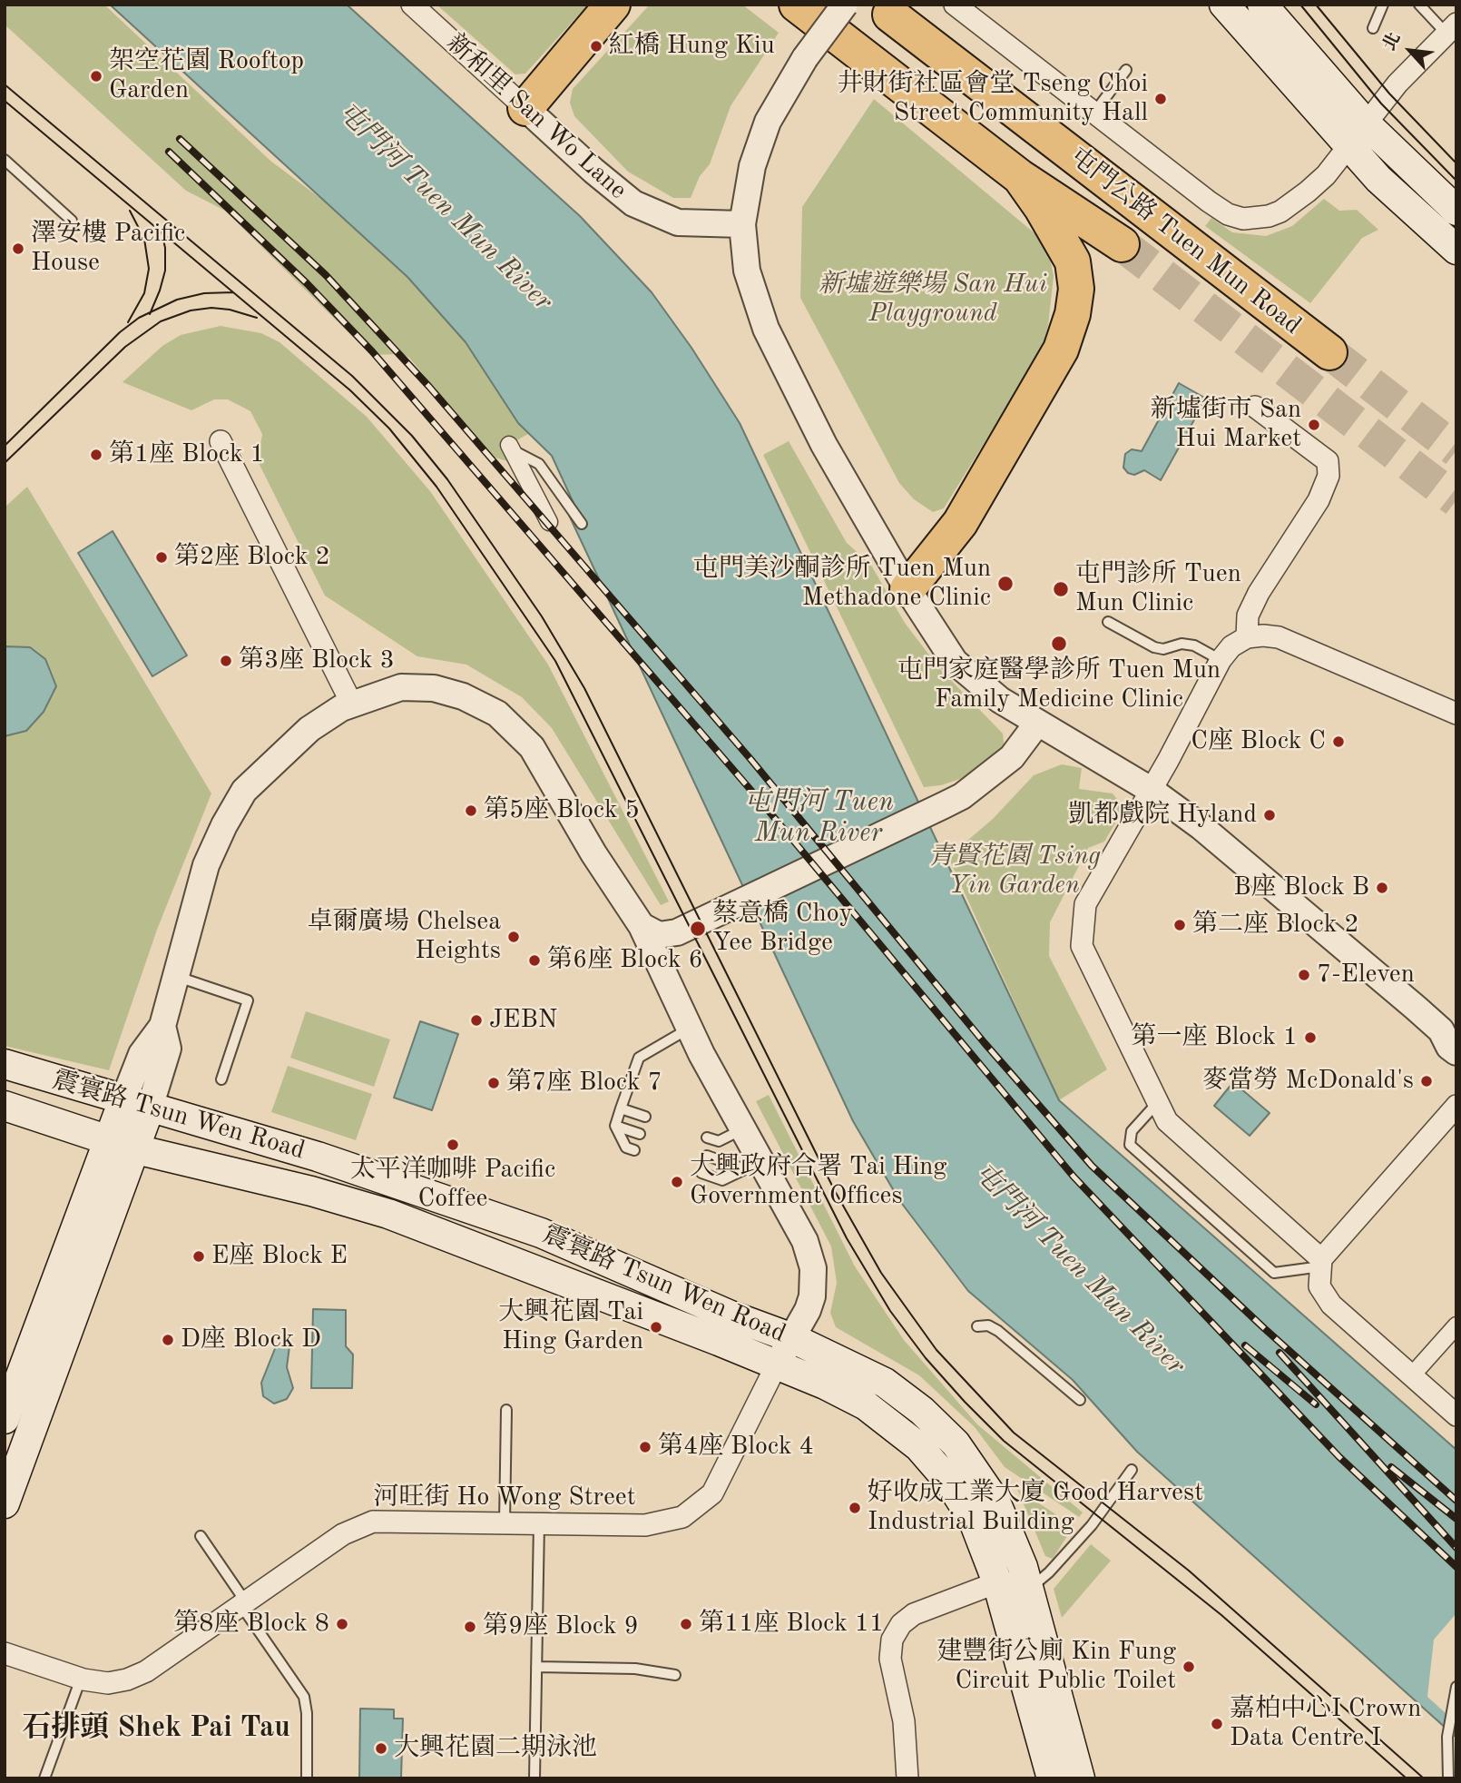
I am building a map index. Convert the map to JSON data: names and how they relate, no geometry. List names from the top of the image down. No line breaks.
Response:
{"streets":{"highway":["屯門公路 Tuen Mun Road"],"main road":["震寰路 Tsun Wen Road"],"street":["新和里 San Wo Lane","河旺街 Ho Wong Street"]},"crossings":[["震寰路 Tsun Wen Road","河旺街 Ho Wong Street"]],"districts":["石排頭 Shek Pai Tau"],"water":["屯門河 Tuen Mun River"],"parks":["新墟遊樂場 San Hui Playground","青賢花園 Tsing Yin Garden"],"places":["紅橋 Hung Kiu","架空花園 Rooftop Garden","井財街社區會堂 Tseng Choi Street Community Hall","澤安樓 Pacific House","新墟街市 San Hui Market","第1座 Block 1","第2座 Block 2","屯門美沙酮診所 Tuen Mun Methadone Clinic","屯門診所 Tuen Mun Clinic","屯門家庭醫學診所 Tuen Mun Family Medicine Clinic","第3座 Block 3","C座 Block C","第5座 Block 5","凱都戲院 Hyland","B座 Block B","第二座 Block 2","蔡意橋 Choy Yee Bridge","卓爾廣場 Chelsea Heights","第6座 Block 6","7-Eleven","JEBN","第一座 Block 1","麥當勞 McDonald's","第7座 Block 7","太平洋咖啡 Pacific Coffee","大興政府合署 Tai Hing Government Offices","E座 Block E","大興花園 Tai Hing Garden","D座 Block D","第4座 Block 4","好收成工業大廈 Good Harvest Industrial Building","第8座 Block 8","第11座 Block 11","第9座 Block 9","建豐街公廁 Kin Fung Circuit Public Toilet","嘉柏中心I Crown Data Centre I","大興花園二期泳池"],"north":"top left"}
